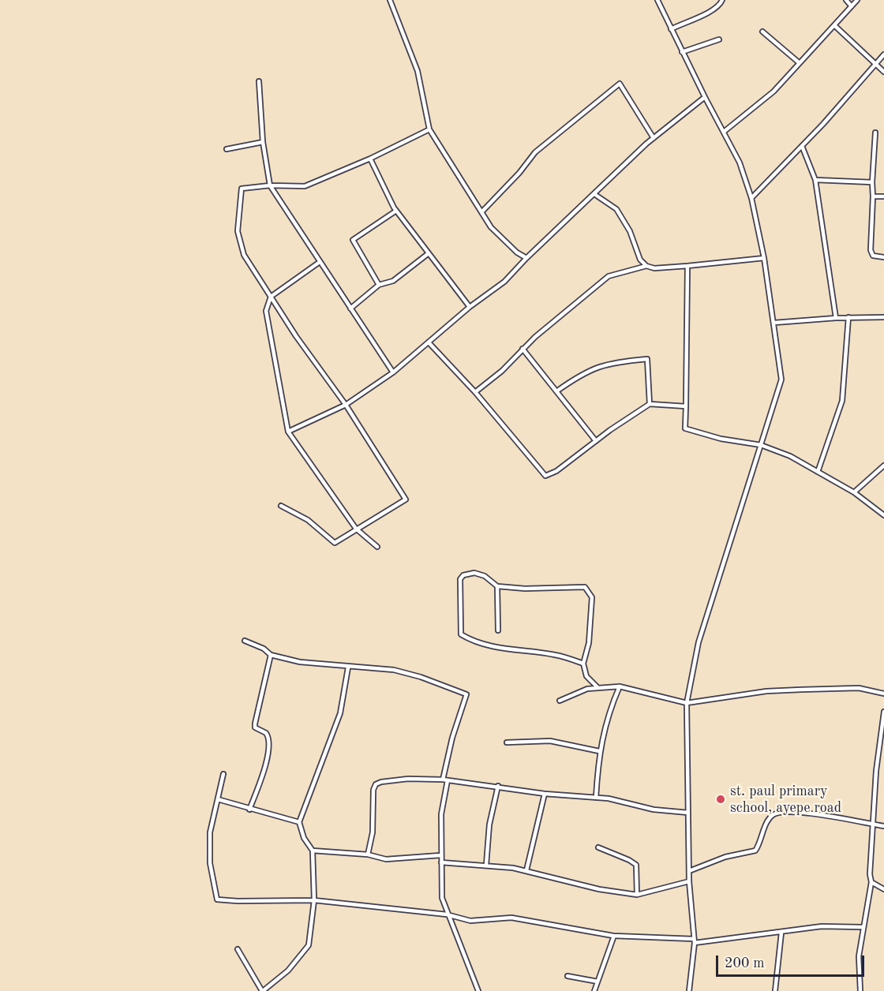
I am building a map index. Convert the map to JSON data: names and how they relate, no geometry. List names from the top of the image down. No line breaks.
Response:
{"places":["st. paul primary school, ayepe road"],"scale_bar":"200 m"}
